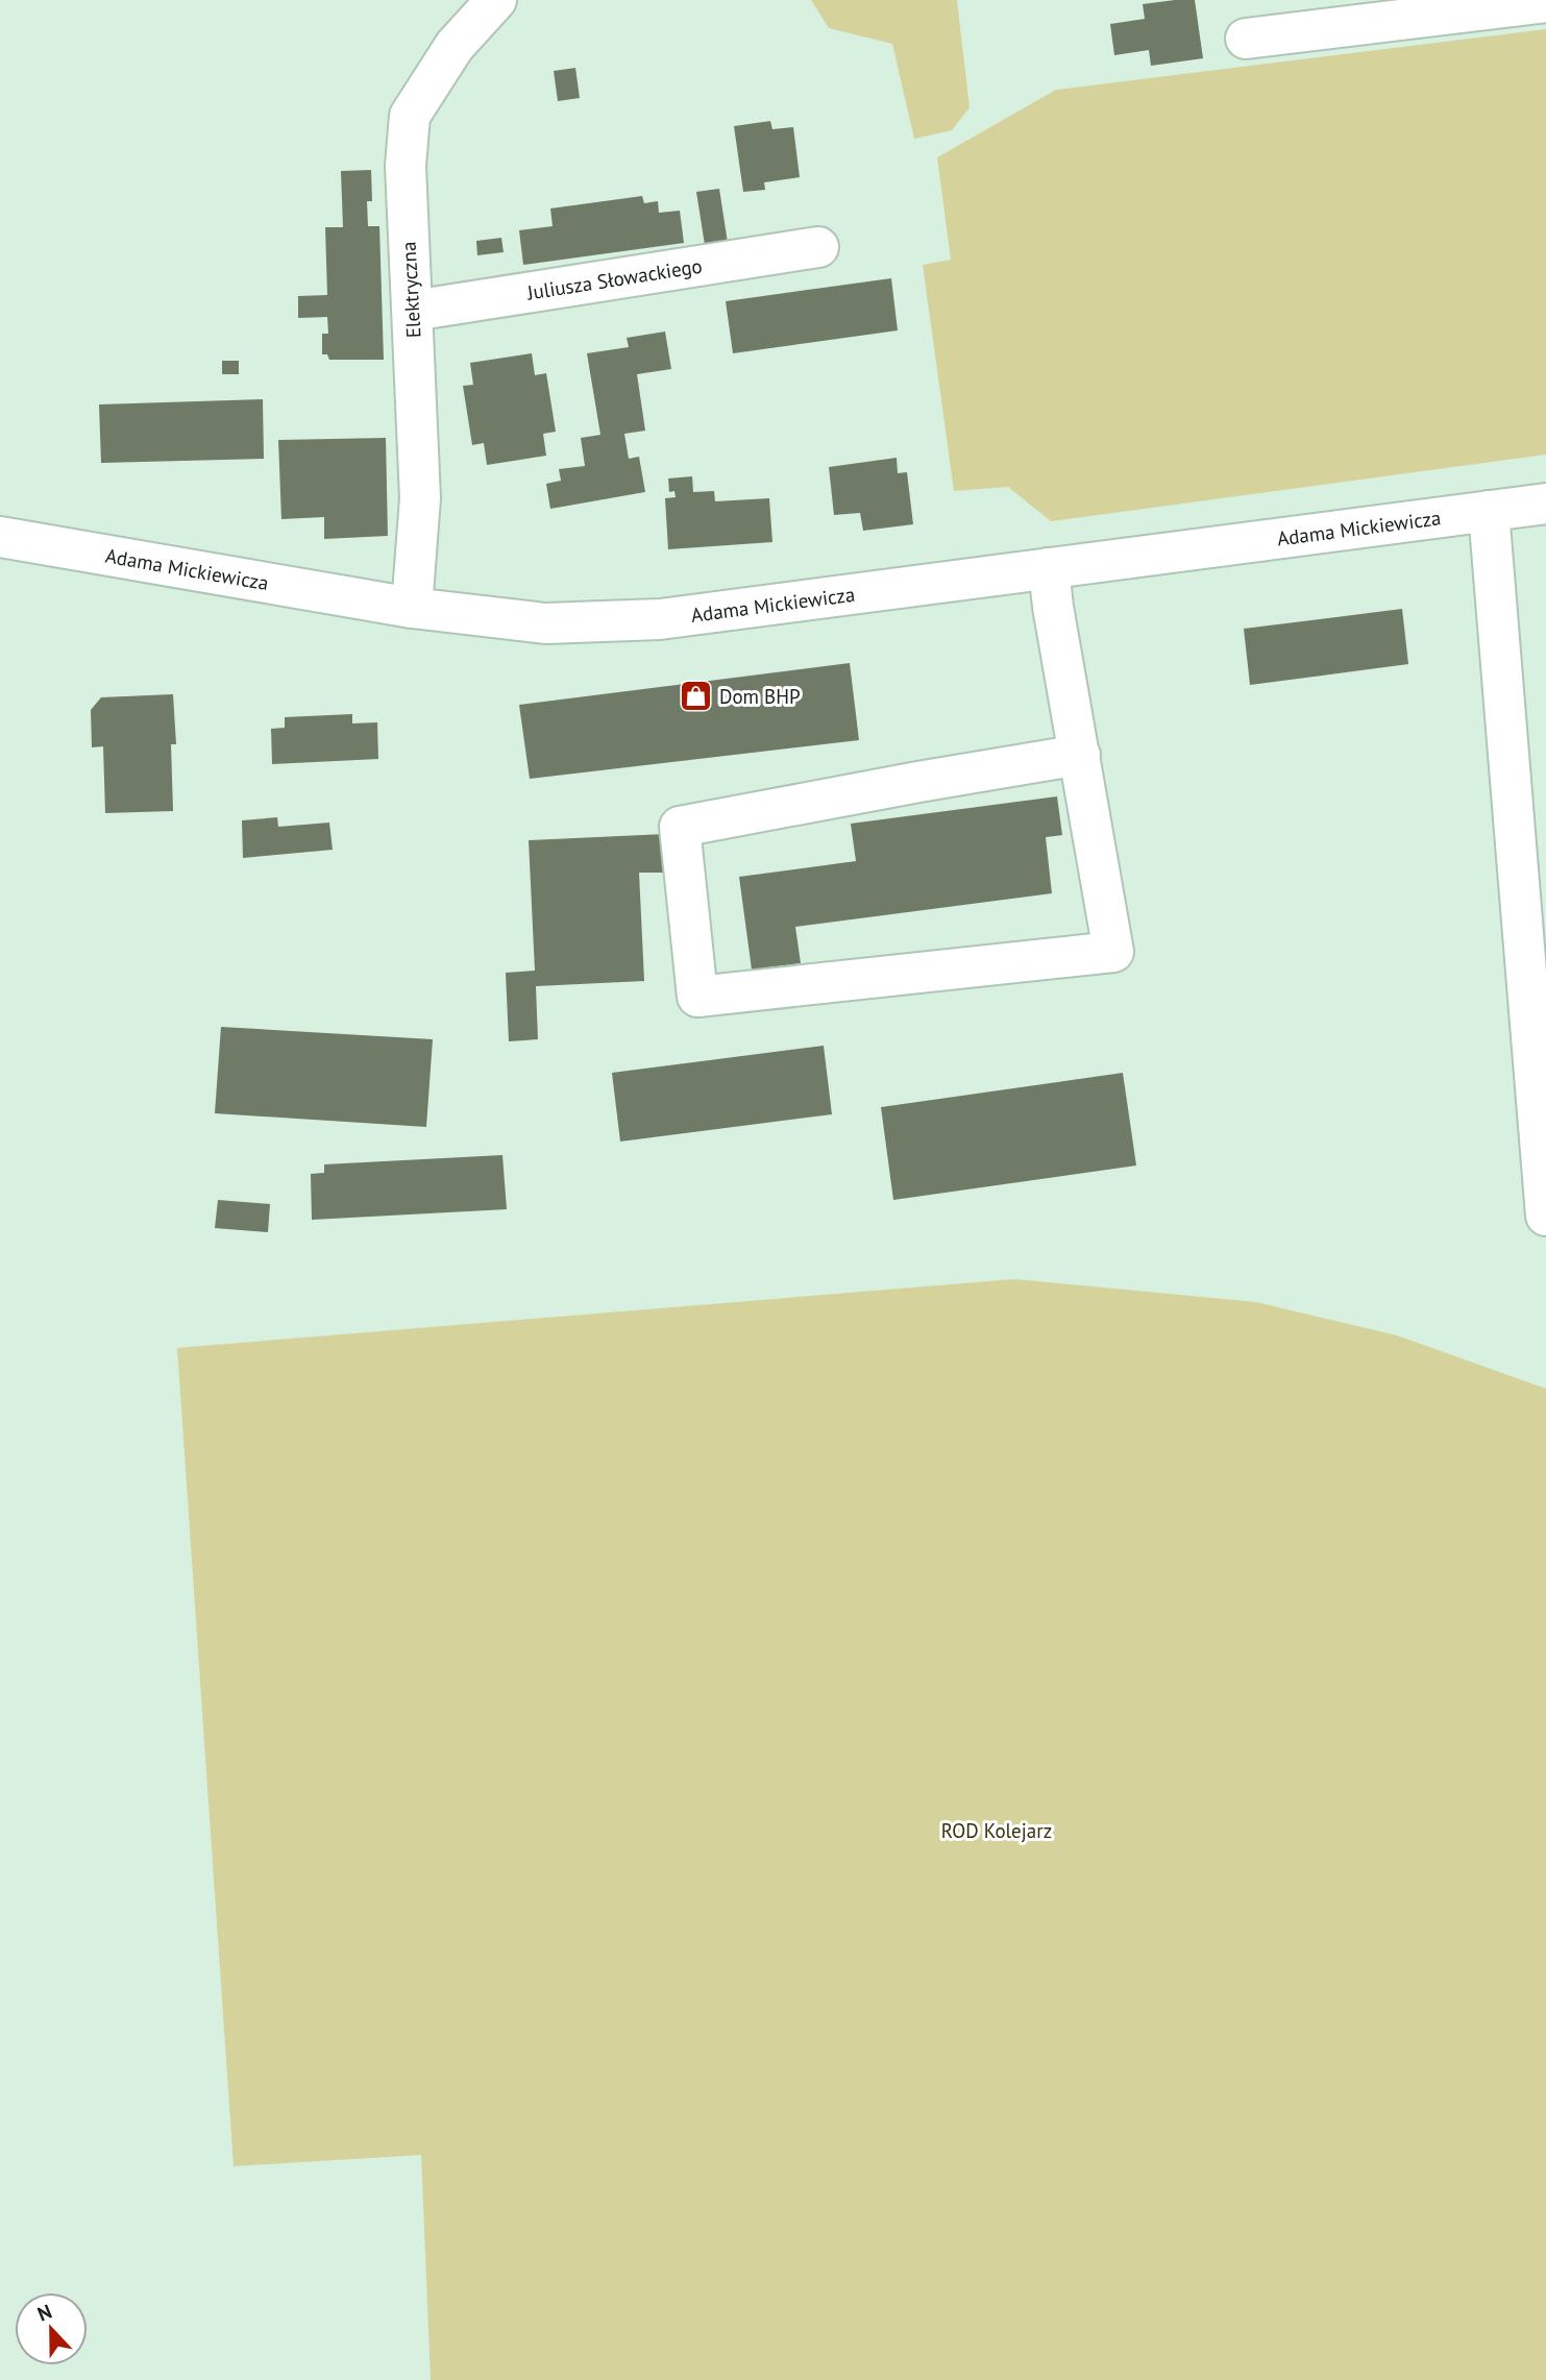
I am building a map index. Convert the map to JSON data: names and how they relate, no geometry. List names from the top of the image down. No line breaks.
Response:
{"streets":{"street":["Juliusza Słowackiego","Elektryczna","Adama Mickiewicza"]},"crossings":[["Juliusza Słowackiego","Elektryczna"],["Elektryczna","Adama Mickiewicza"]],"parks":["ROD Kolejarz"],"places":{"shop":["Dom BHP"]},"north":"top"}
